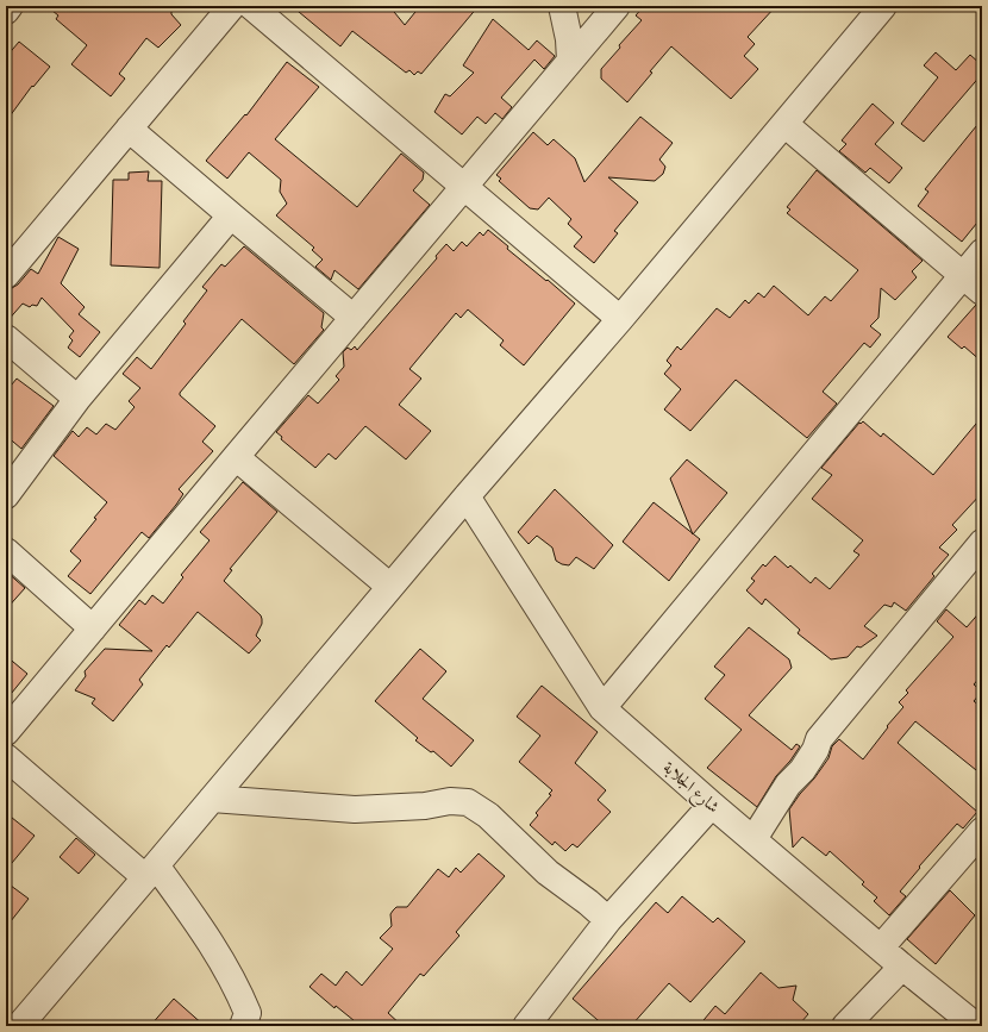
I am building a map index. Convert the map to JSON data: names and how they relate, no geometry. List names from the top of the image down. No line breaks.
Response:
{"streets":{"street":["شارع الجلابة"]}}
